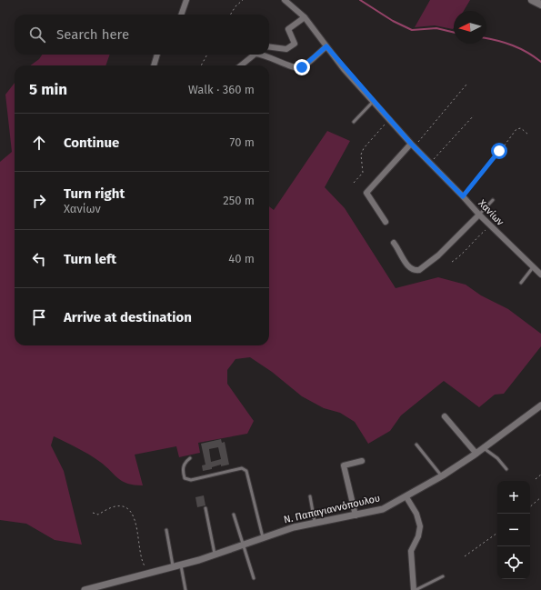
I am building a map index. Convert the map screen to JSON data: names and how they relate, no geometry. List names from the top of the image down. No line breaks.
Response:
{"streets":{"street":["Χανίων","Ν. Παπαγιαννόπουλου"]},"north":"left","page":{"search":"Search here","heading":["5 min","Walk · 360 m"],"list":[["Continue","70 m"],["Turn right","Χανίων","250 m"],["Turn left","40 m"],"Arrive at destination"],"map_buttons":["+","−"]}}
